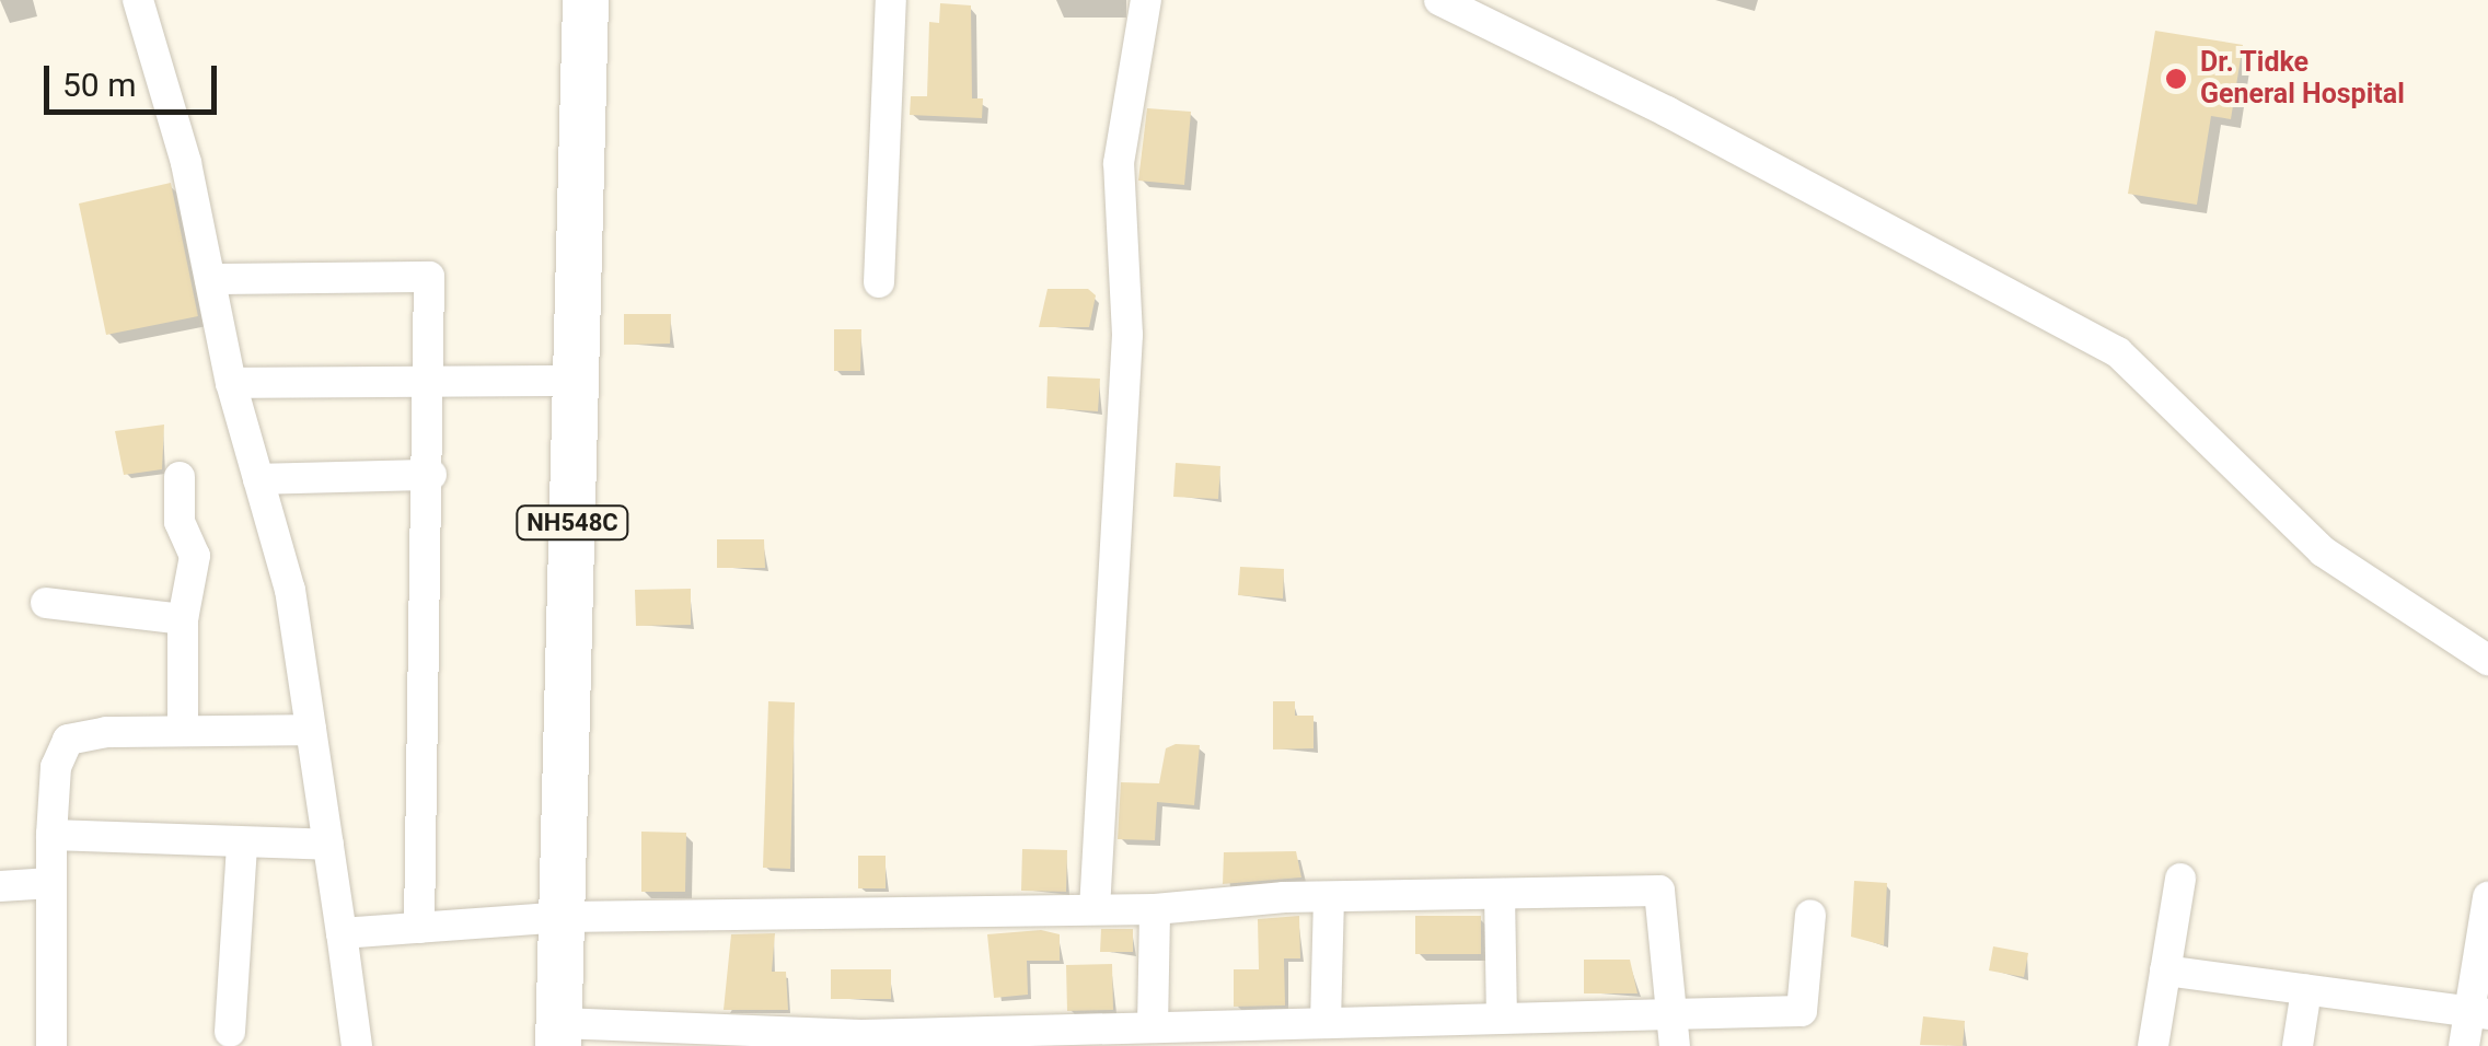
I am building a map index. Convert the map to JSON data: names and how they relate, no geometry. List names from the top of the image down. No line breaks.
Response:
{"streets":{"highway":["NH548C"]},"places":["Dr. Tidke General Hospital"],"scale_bar":"50 m"}
